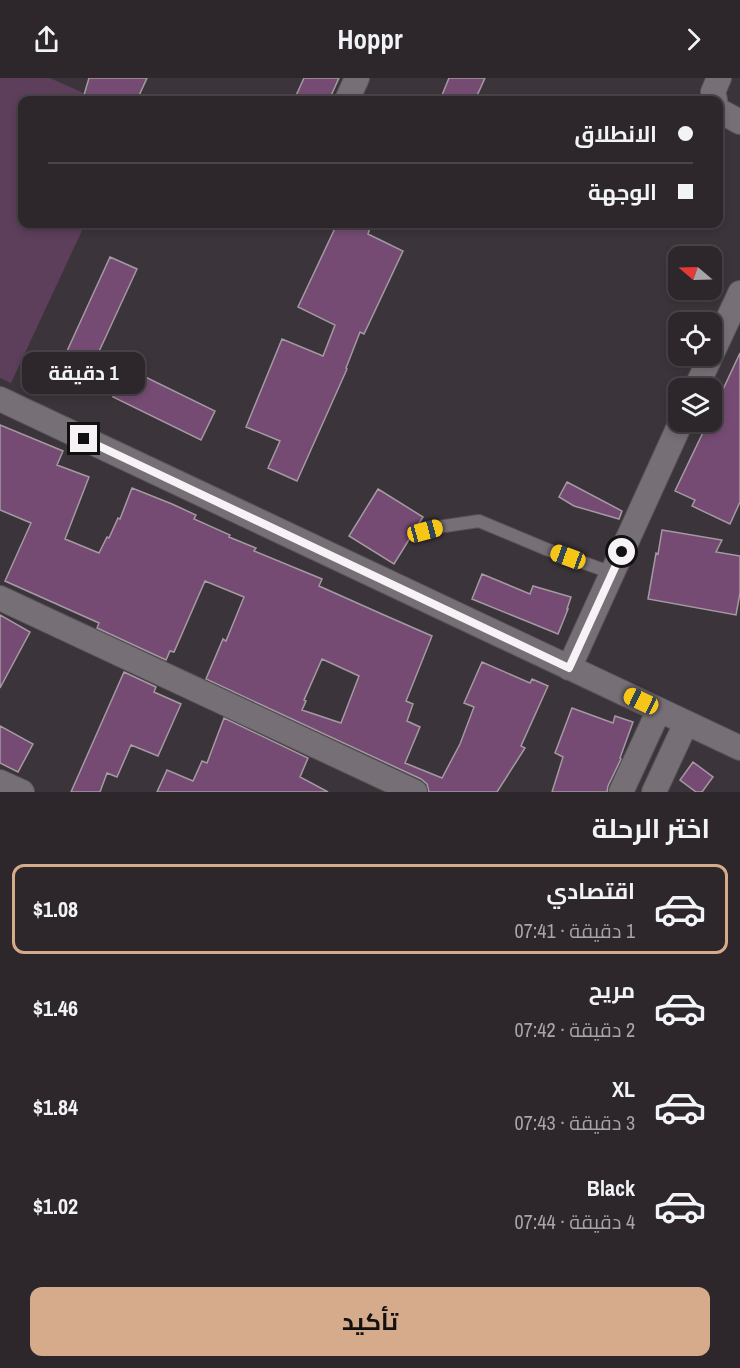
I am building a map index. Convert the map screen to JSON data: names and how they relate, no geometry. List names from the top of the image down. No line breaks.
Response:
{"north":"left","page":{"header":"Hoppr","banner":["الانطلاق","الوجهة"],"bubble":"1 دقيقة","heading":"اختر الرحلة","list":[{"name":"اقتصادي","note":"1 دقيقة · 07:41","value":"$1.08"},{"name":"مريح","note":"2 دقيقة · 07:42","value":"$1.46"},{"name":"XL","note":"3 دقيقة · 07:43","value":"$1.84"},{"name":"Black","note":"4 دقيقة · 07:44","value":"$1.02"}],"buttons":"تأكيد"}}
